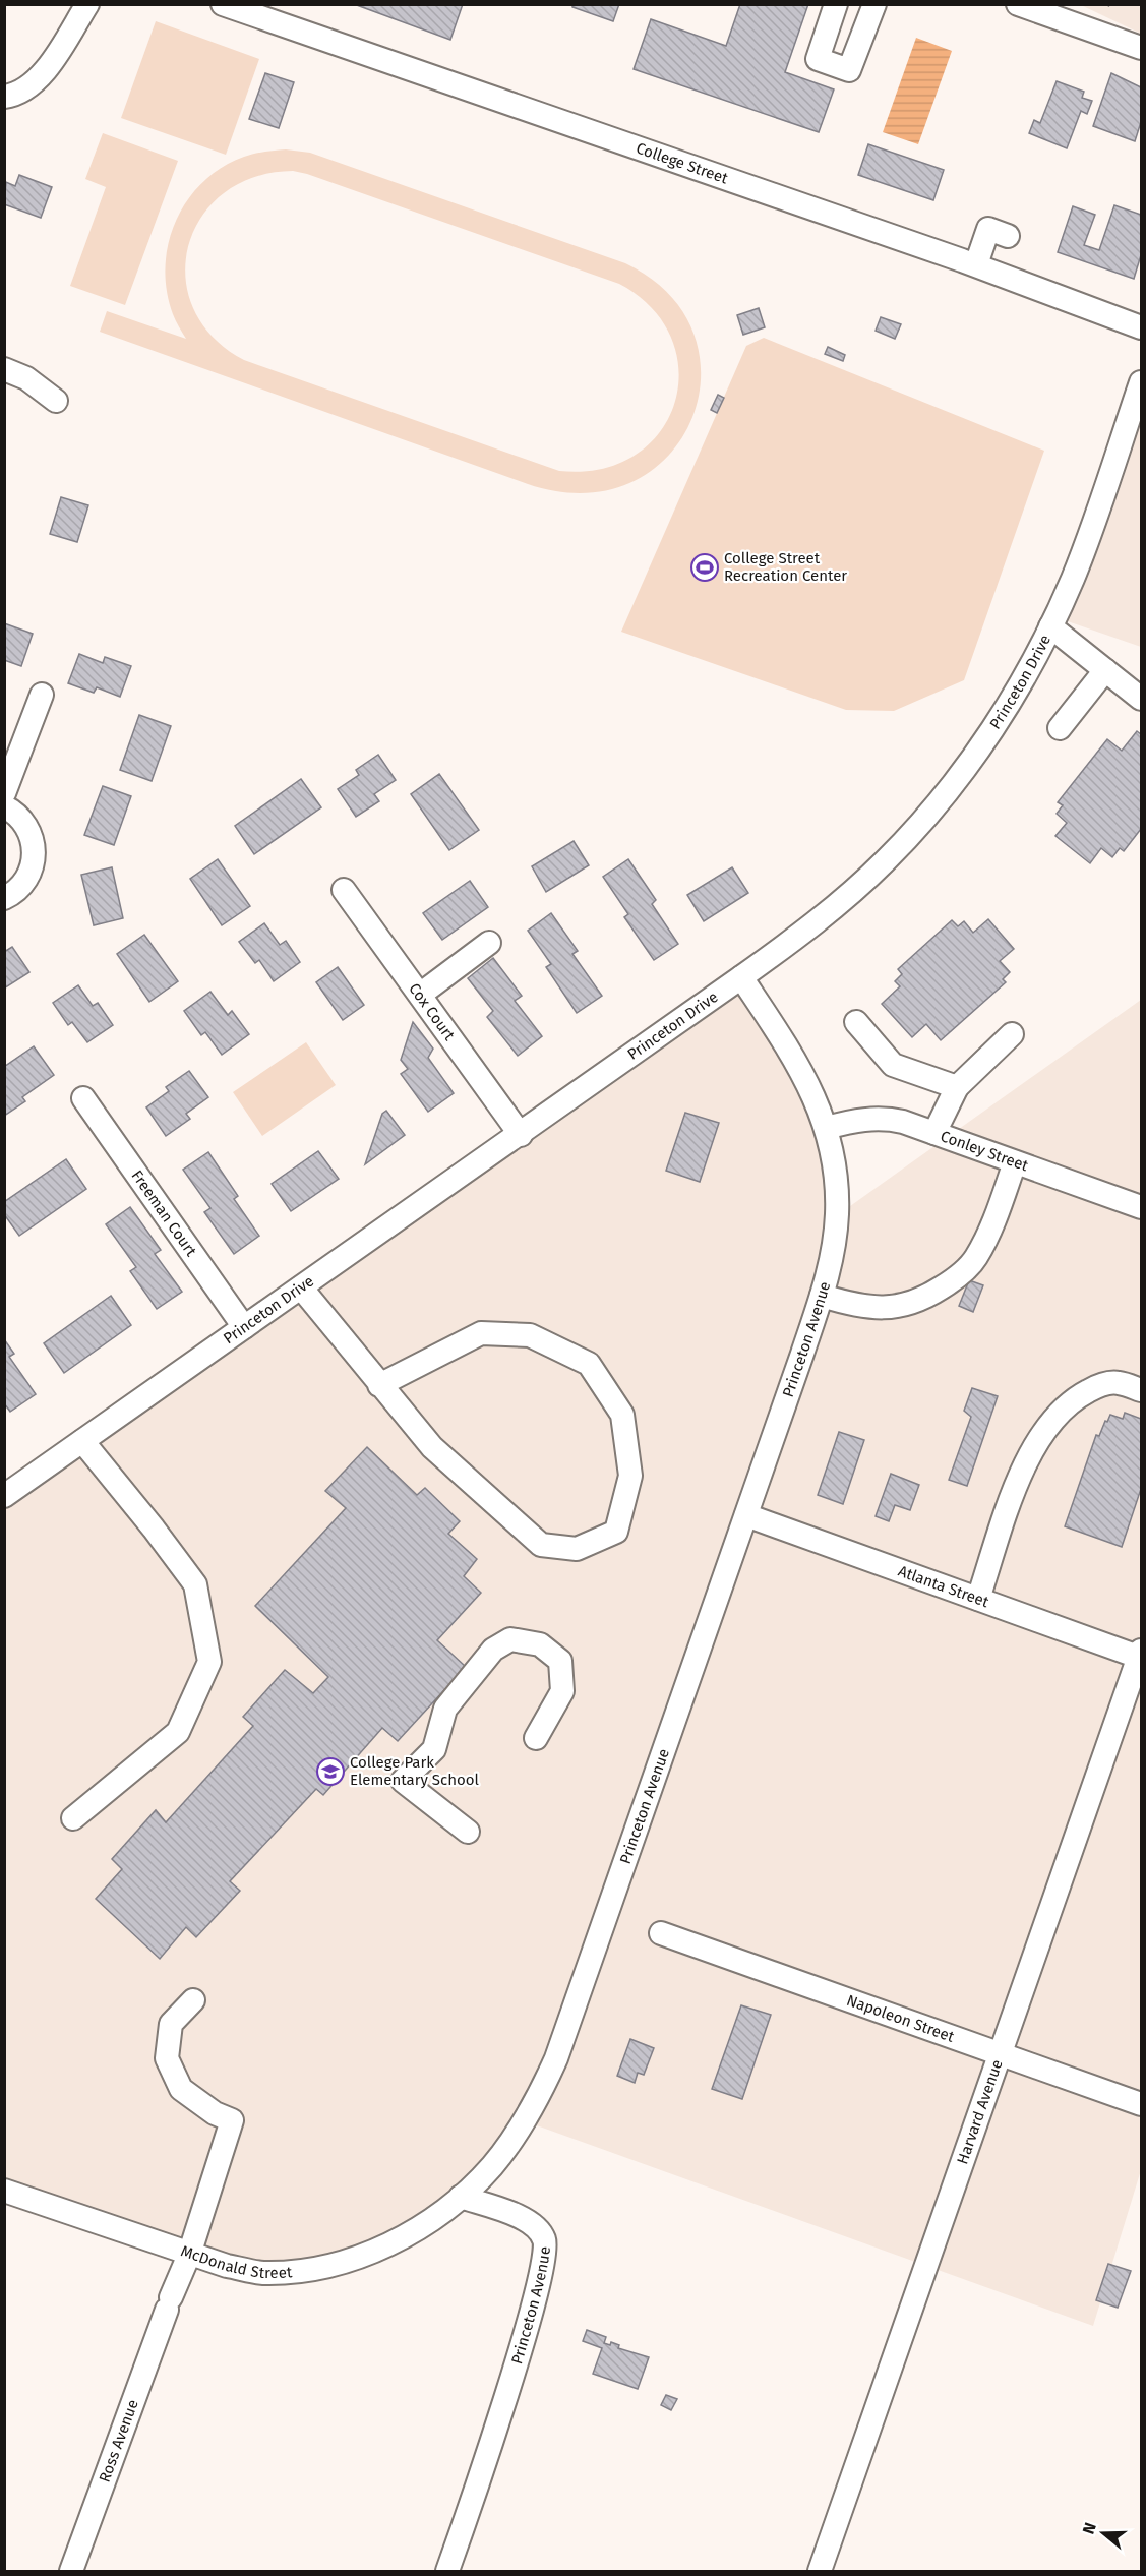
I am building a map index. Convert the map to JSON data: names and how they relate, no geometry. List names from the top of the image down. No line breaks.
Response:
{"streets":{"street":["College Street","Princeton Drive","Cox Court","Conley Street","Freeman Court","Princeton Avenue","Atlanta Street","Napoleon Street","Harvard Avenue","McDonald Street","Ross Avenue"]},"crossings":[["Princeton Drive","Cox Court"],["Princeton Drive","Freeman Court"],["Princeton Drive","Princeton Avenue"],["Conley Street","Princeton Avenue"],["Princeton Avenue","Atlanta Street"],["Princeton Avenue","McDonald Street"],["Atlanta Street","Harvard Avenue"],["Napoleon Street","Harvard Avenue"],["McDonald Street","Ross Avenue"]],"places":{"sports":["College Street Recreation Center"],"school or university":["College Park Elementary School"]},"north":"left"}
